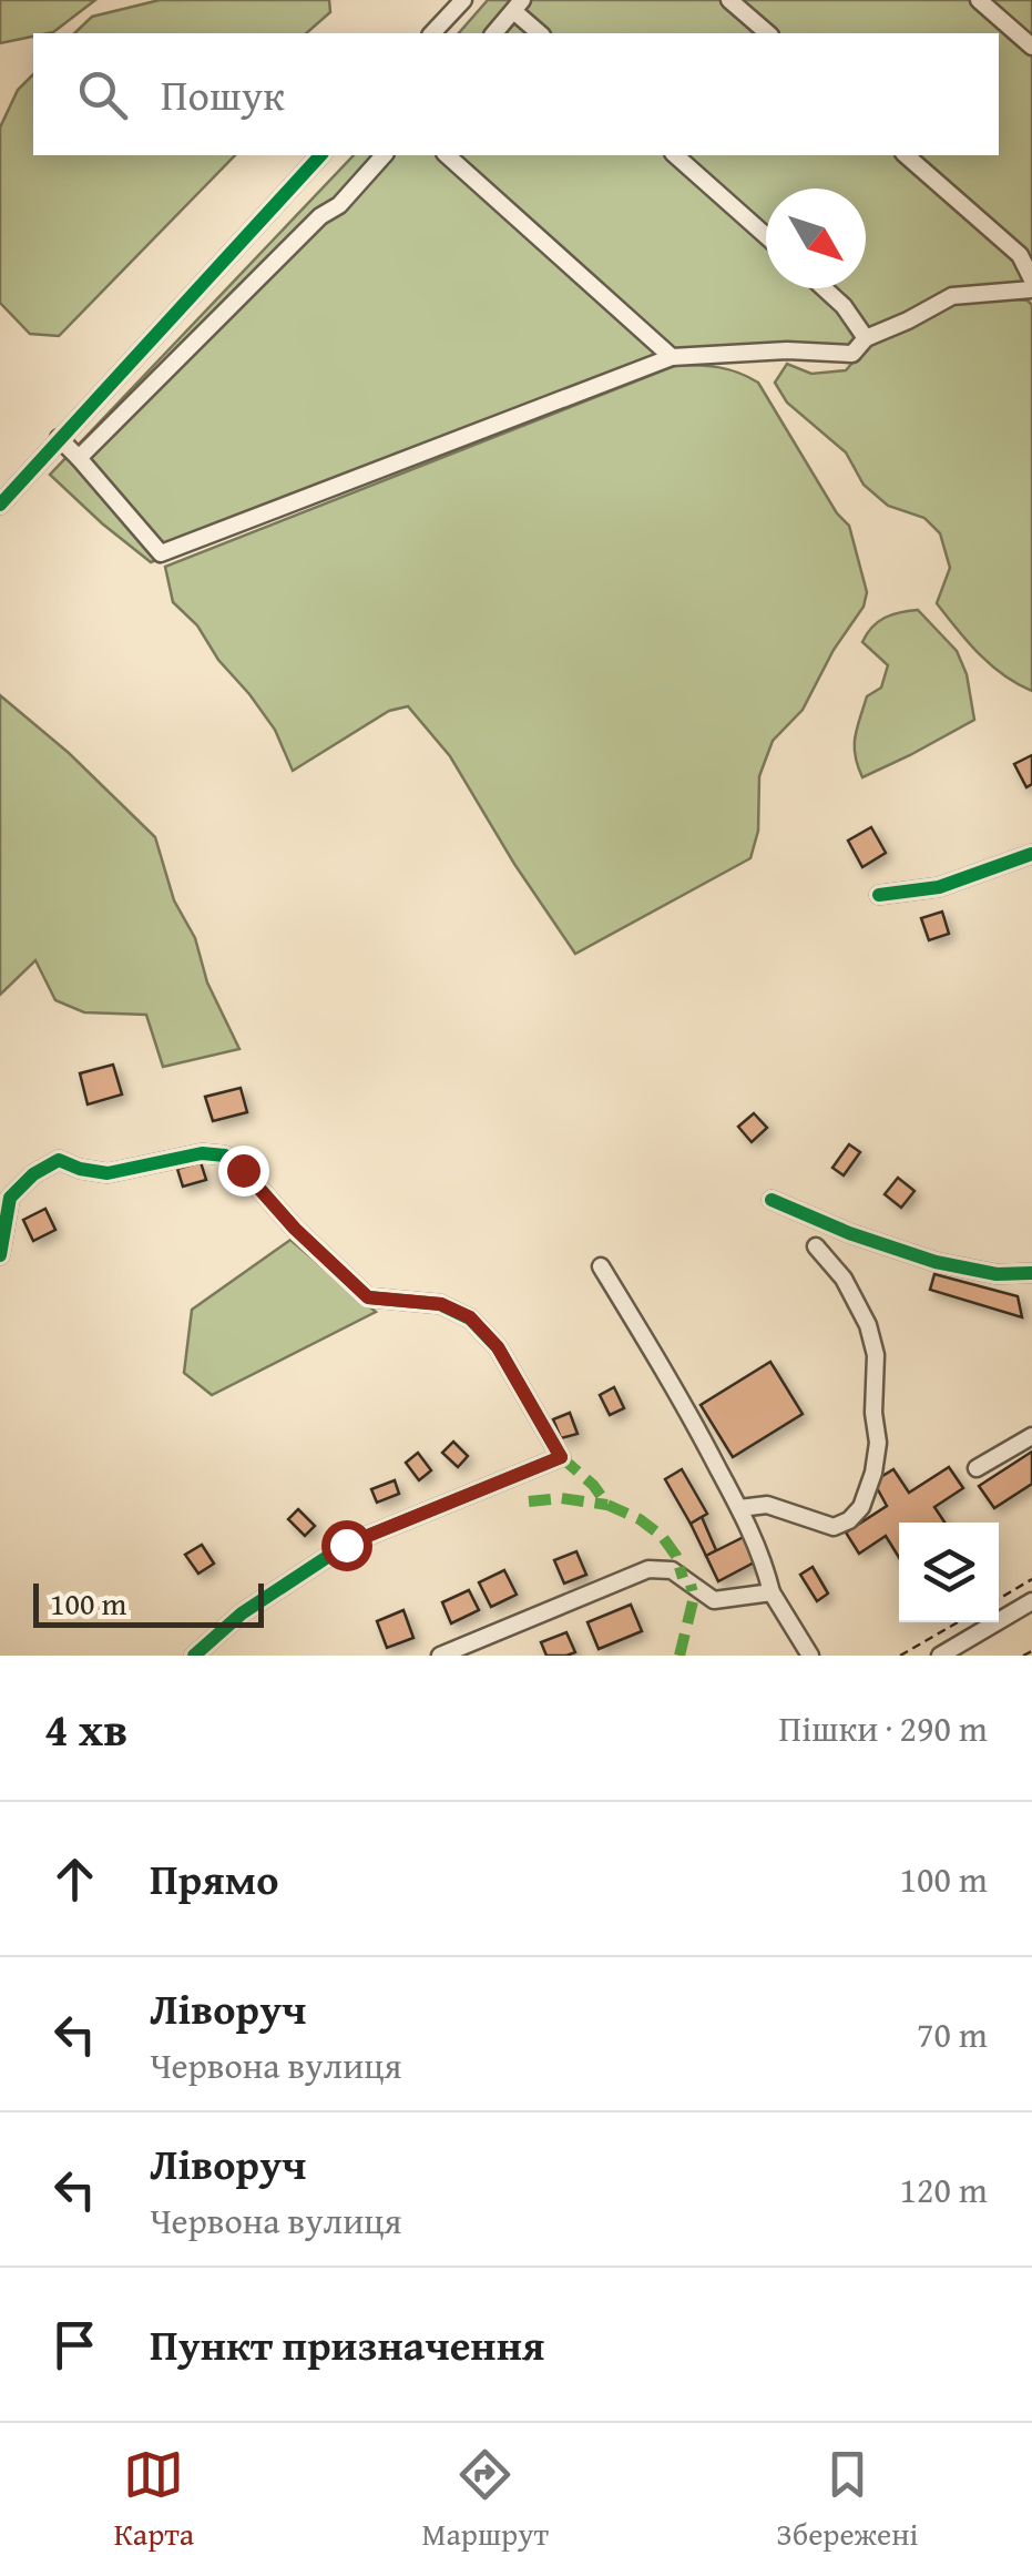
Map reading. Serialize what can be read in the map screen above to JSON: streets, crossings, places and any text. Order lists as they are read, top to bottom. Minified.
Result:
{"scale_bar":"100 m","north":"bottom right","page":{"search":"Пошук","scale":"100 m","heading":["4 хв","Пішки · 290 m"],"list":[["Прямо","100 m"],["Ліворуч","Червона вулиця","70 m"],["Ліворуч","Червона вулиця","120 m"],"Пункт призначення"],"nav":["Карта","Маршрут","Збережені"]}}
